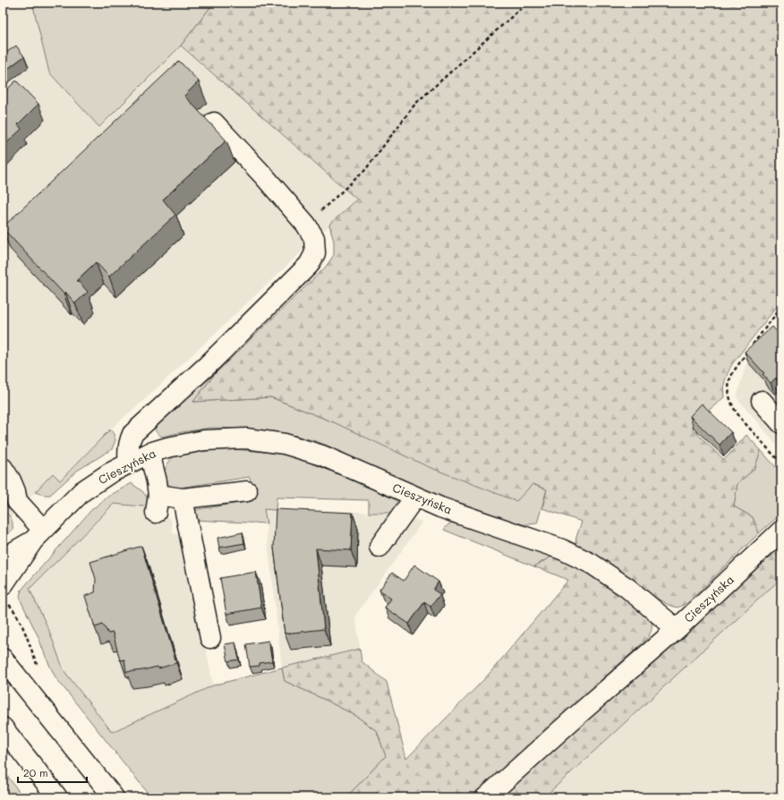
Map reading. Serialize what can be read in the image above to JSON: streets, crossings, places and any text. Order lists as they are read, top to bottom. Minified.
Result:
{"streets":{"street":["Cieszyńska"]},"scale_bar":"20 m"}
